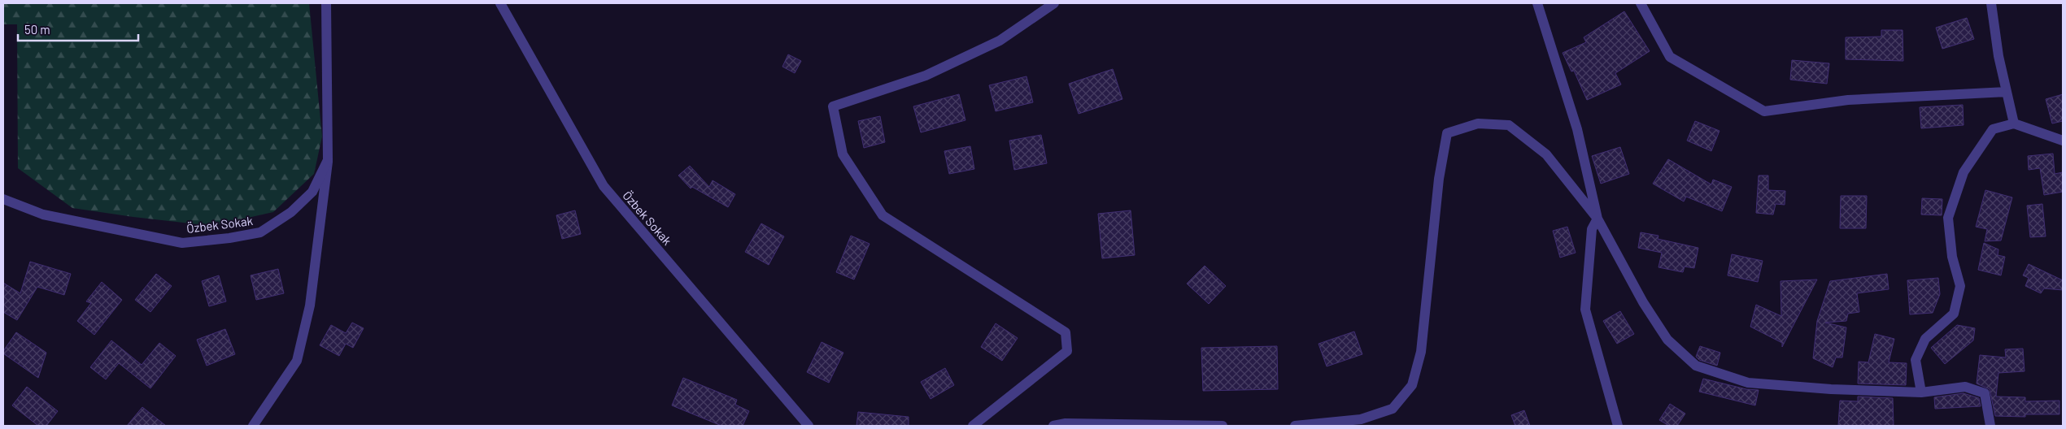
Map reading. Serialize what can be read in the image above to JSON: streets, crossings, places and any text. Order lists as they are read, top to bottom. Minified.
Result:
{"streets":{"street":["Özbek Sokak"]},"scale_bar":"50 m"}
